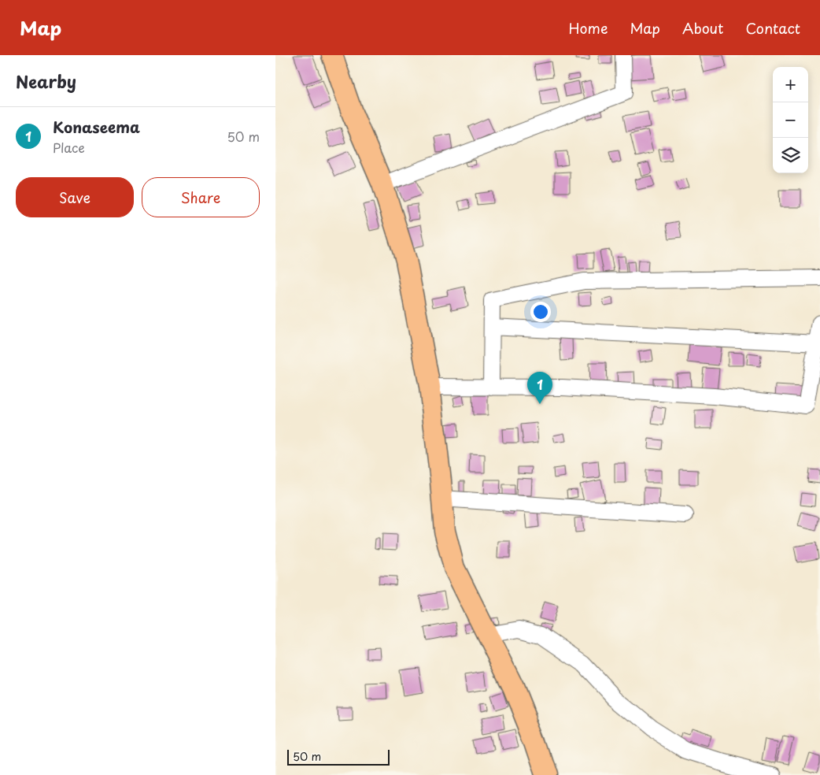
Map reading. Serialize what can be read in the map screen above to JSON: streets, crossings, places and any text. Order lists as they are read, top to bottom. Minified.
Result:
{"scale_bar":"50 m","page":{"header":"Map","nav":["Home","Map","About","Contact"],"heading":"Nearby","map_buttons":["+","−"],"list":[{"mark":"1","name":"Konaseema","note":"Place","value":"50 m"}],"buttons":["Save","Share"],"pins":"1","scale":"50 m"}}
